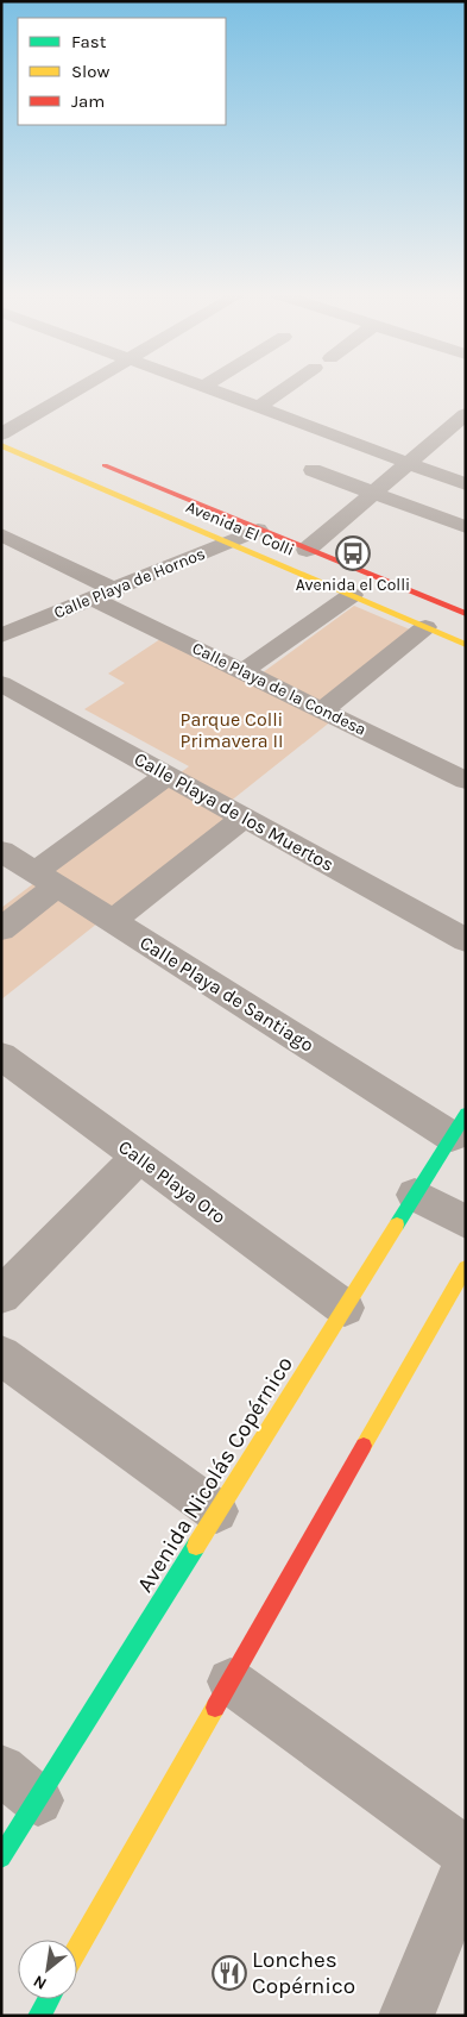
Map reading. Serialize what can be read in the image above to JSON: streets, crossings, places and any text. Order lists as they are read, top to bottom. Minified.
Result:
{"streets":{"street":["Avenida El Colli","Calle Playa de Hornos","Calle Playa de la Condesa","Calle Playa de los Muertos","Calle Playa de Santiago","Calle Playa Oro","Avenida Nicolás Copérnico"]},"crossings":[["Avenida El Colli","Calle Playa de Hornos"],["Calle Playa de Hornos","Calle Playa de la Condesa"],["Calle Playa de Santiago","Avenida Nicolás Copérnico"],["Calle Playa Oro","Avenida Nicolás Copérnico"]],"parks":["Parque Colli Primavera II"],"places":{"bus stop":["Avenida el Colli"],"restaurant":["Lonches Copérnico"]},"legend":["Fast","Slow","Jam"],"north":"bottom left"}
